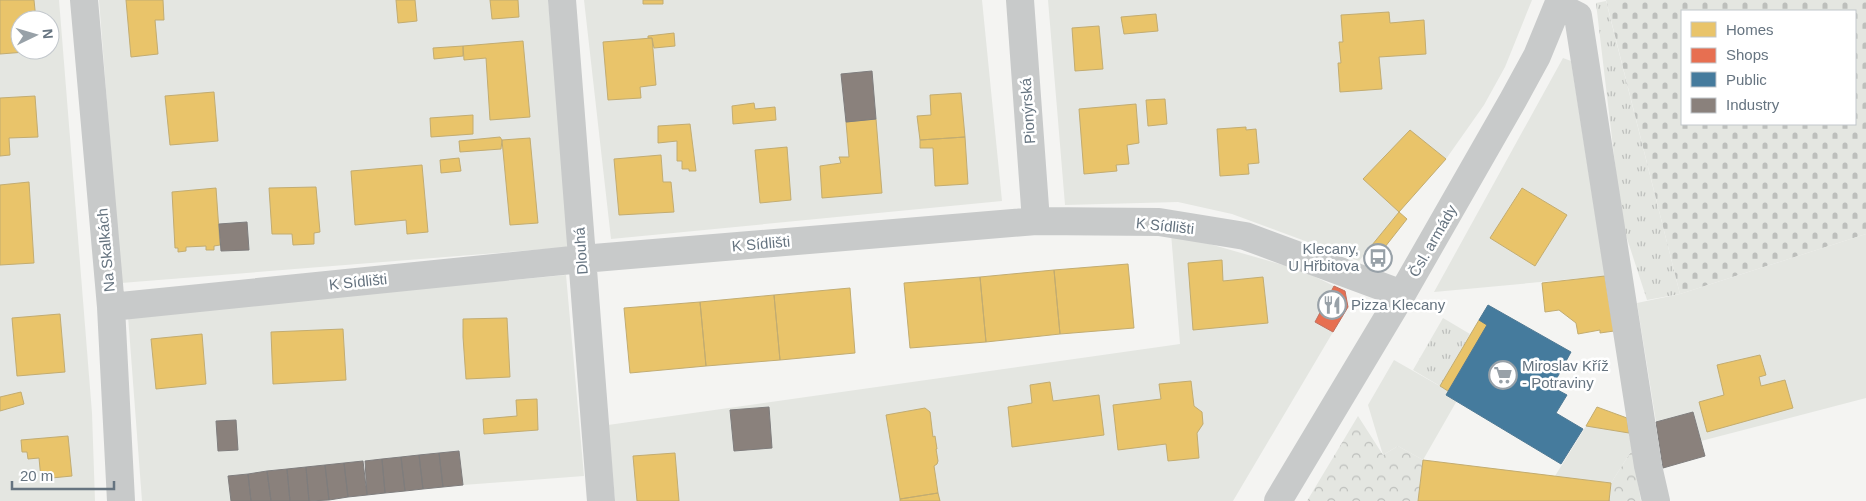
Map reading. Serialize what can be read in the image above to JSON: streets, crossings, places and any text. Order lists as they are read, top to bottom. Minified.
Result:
{"streets":{"street":["Pionýrská","K Sídlišti","Čsl. armády","Na Skalkách","Dlouhá"]},"crossings":[["Pionýrská","K Sídlišti"],["K Sídlišti","Čsl. armády"],["K Sídlišti","Na Skalkách"],["K Sídlišti","Dlouhá"]],"places":{"bus stop":["Klecany, U Hřbitova"],"restaurant":["Pizza Klecany"],"supermarket":["Miroslav Kříž - Potraviny"]},"legend":["Homes","Shops","Public","Industry"],"scale_bar":"20 m","north":"right"}
